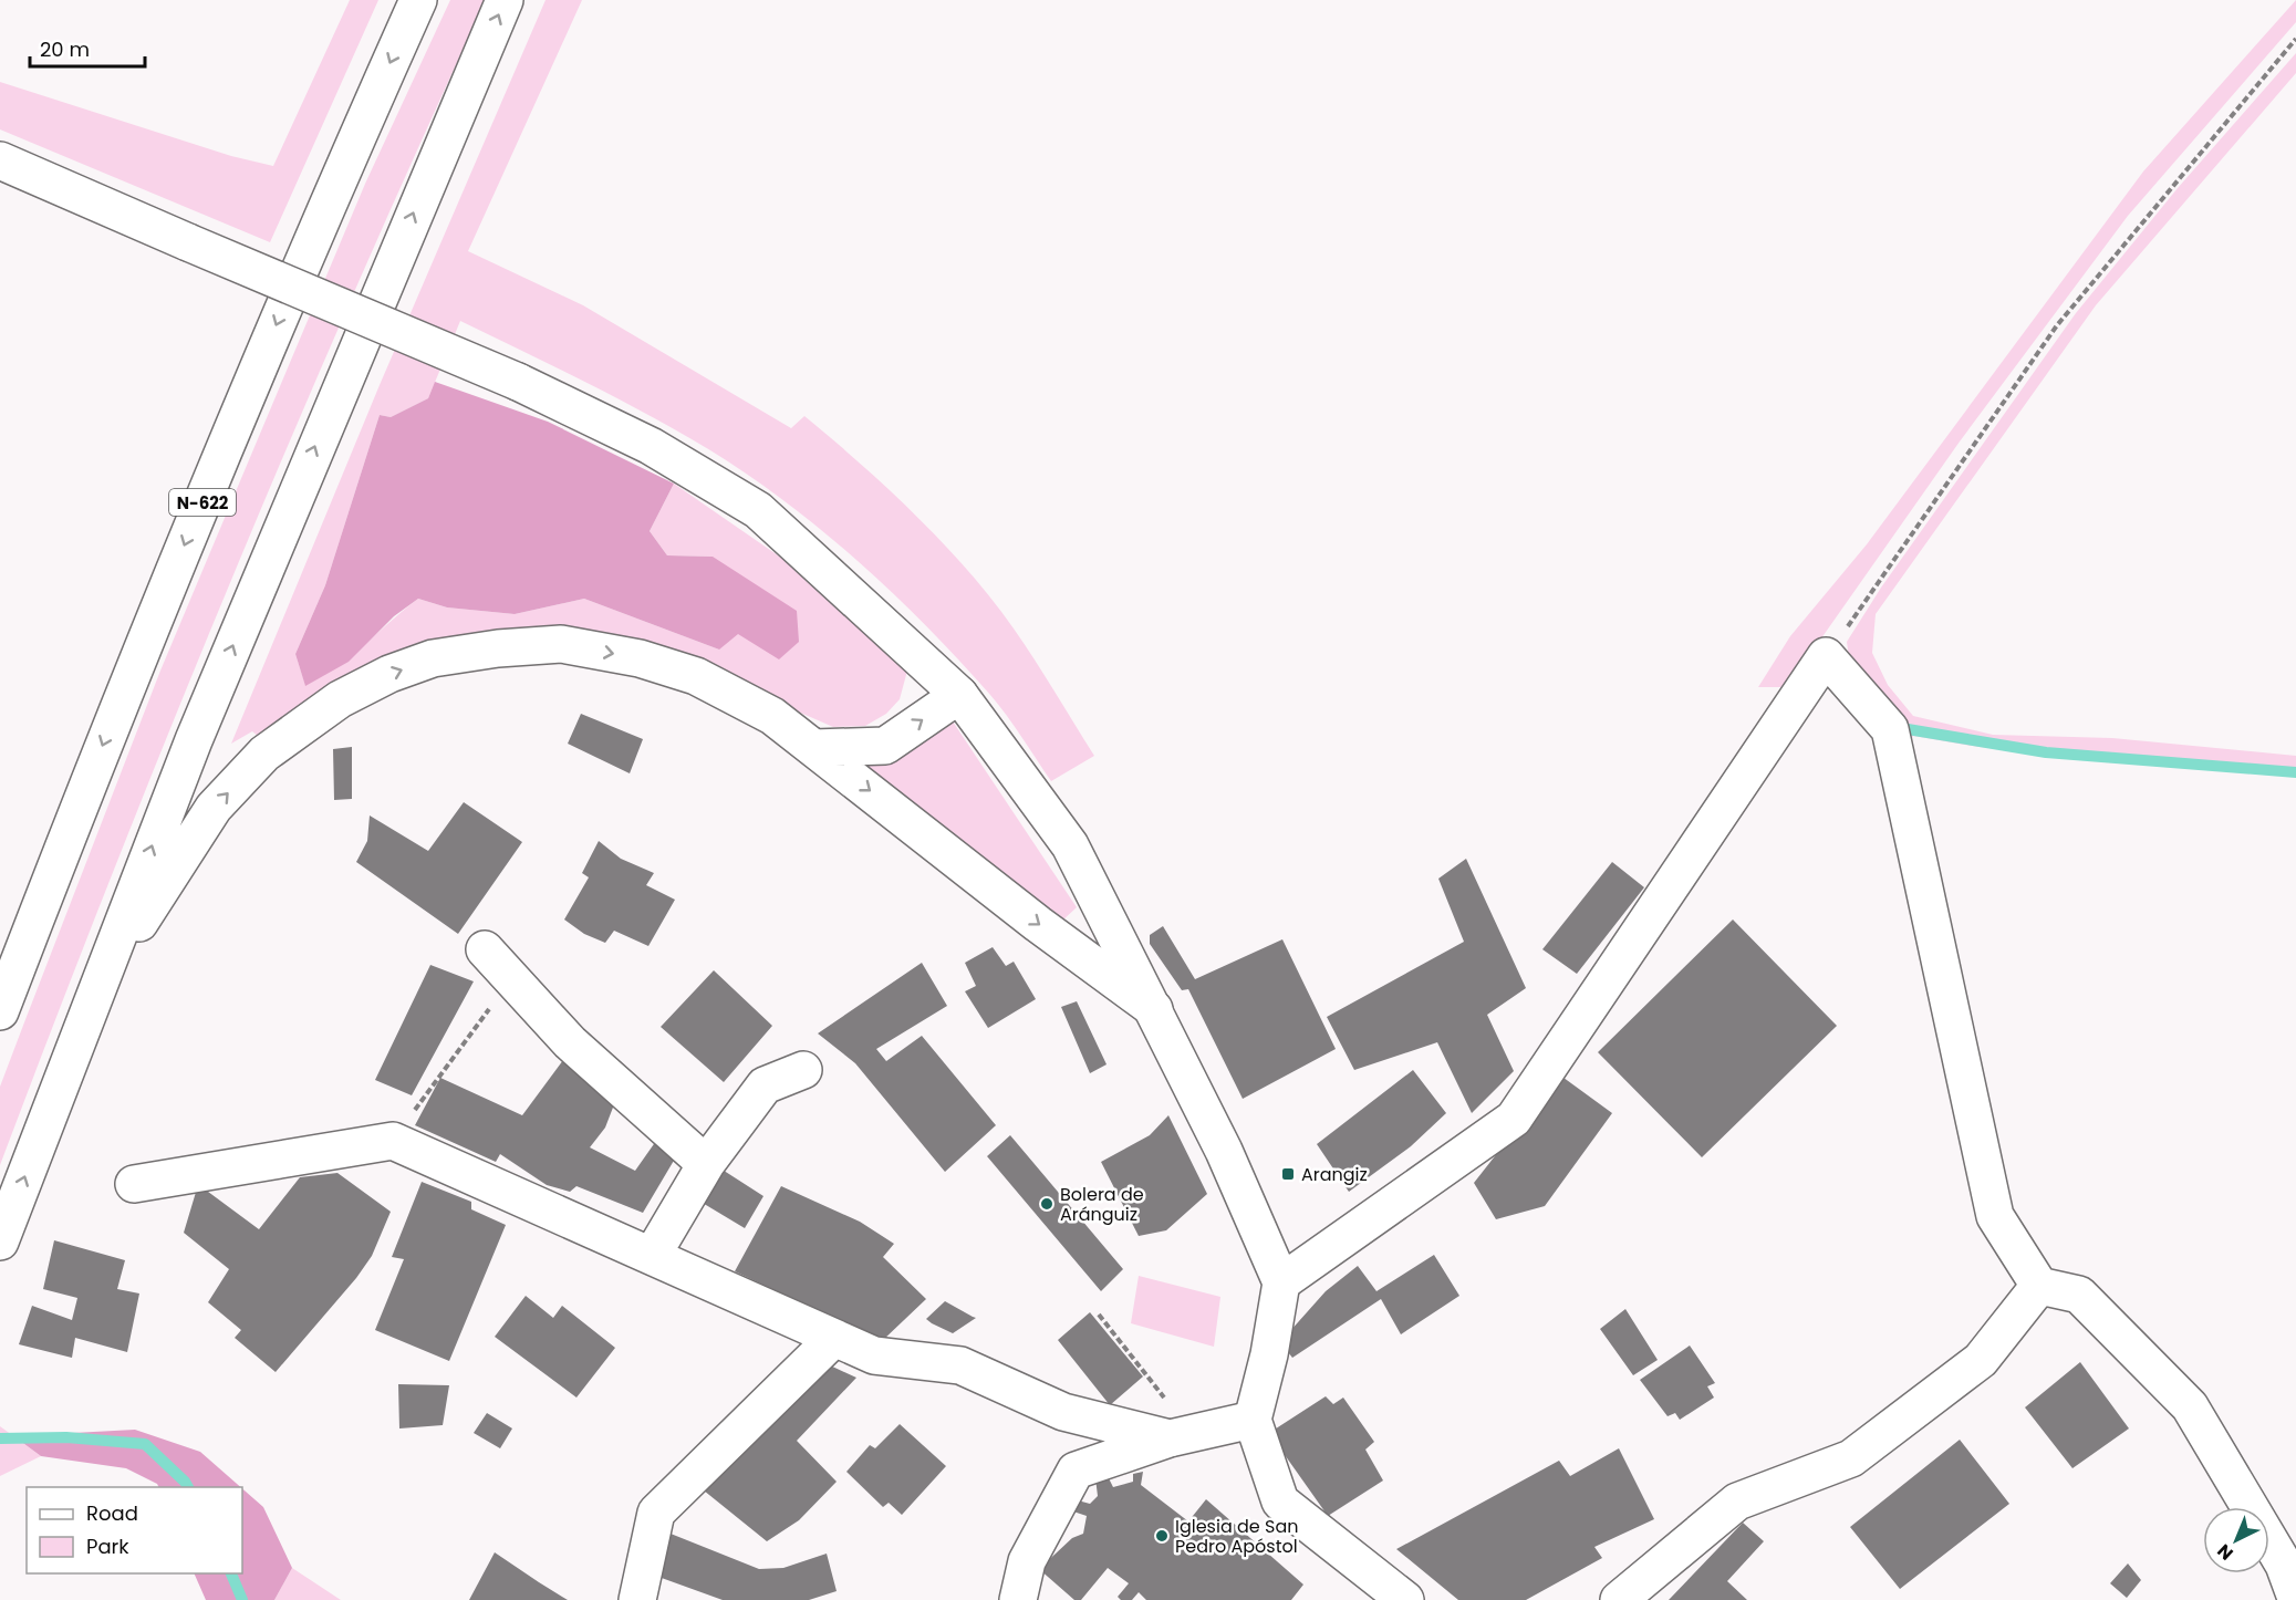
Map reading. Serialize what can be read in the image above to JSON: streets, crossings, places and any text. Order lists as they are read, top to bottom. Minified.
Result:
{"streets":{"main road":["N-622"]},"places":{"transit":["Arangiz"],"other":["Bolera de Aránguiz","Iglesia de San Pedro Apóstol"]},"legend":["Road","Park"],"scale_bar":"20 m","north":"bottom left"}
